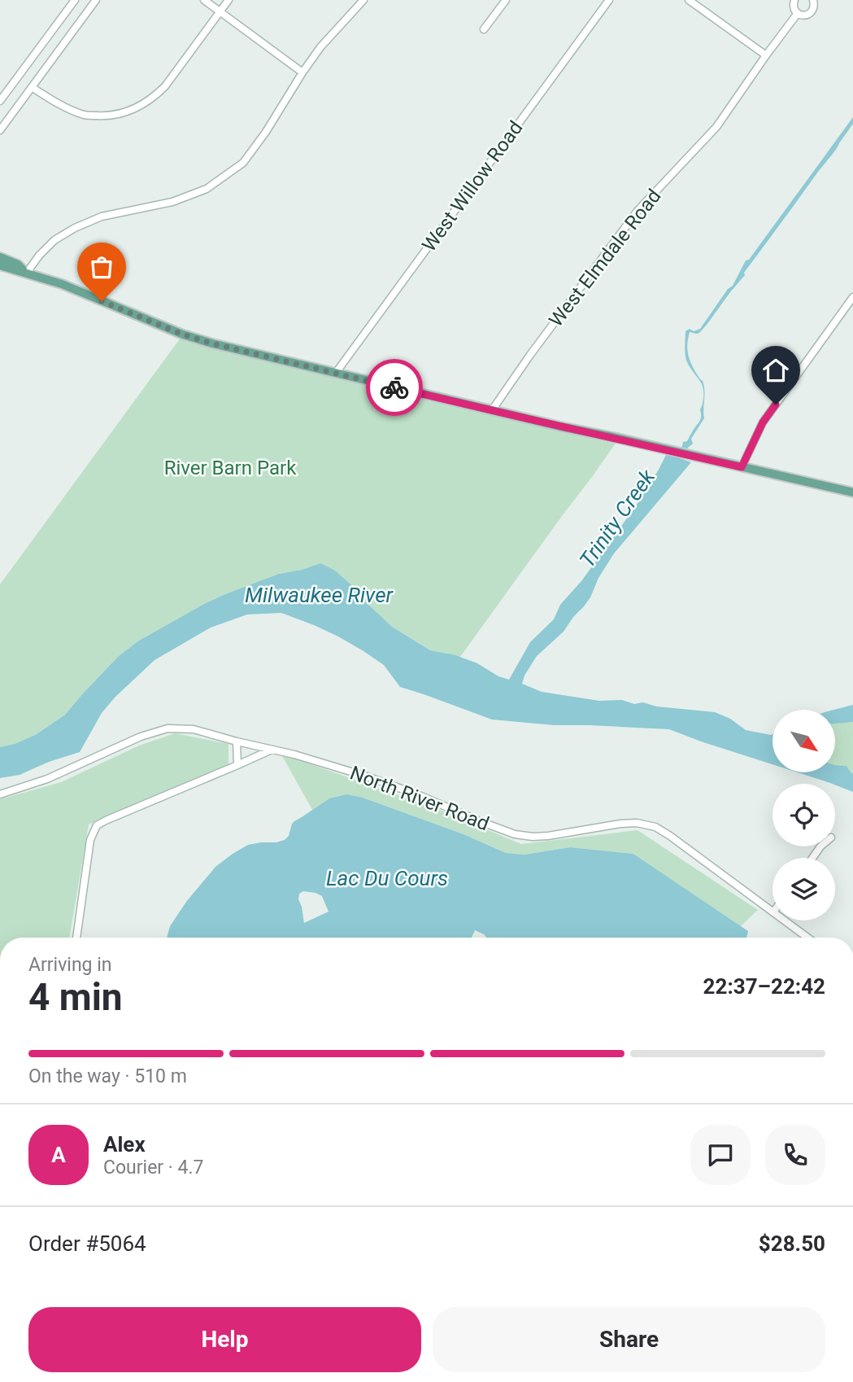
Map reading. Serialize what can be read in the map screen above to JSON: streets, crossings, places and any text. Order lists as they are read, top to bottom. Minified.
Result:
{"streets":{"street":["West Willow Road","West Elmdale Road","North River Road"]},"water":["Trinity Creek","Milwaukee River","Lac Du Cours"],"parks":["River Barn Park"],"north":"bottom right","page":{"heading":["4 min","Arriving in","22:37–22:42"],"panel":["Alex","Courier · 4.7","Order #5064","$28.50"],"bar":"On the way · 510 m","round":"A","buttons":["Help","Share"]}}
